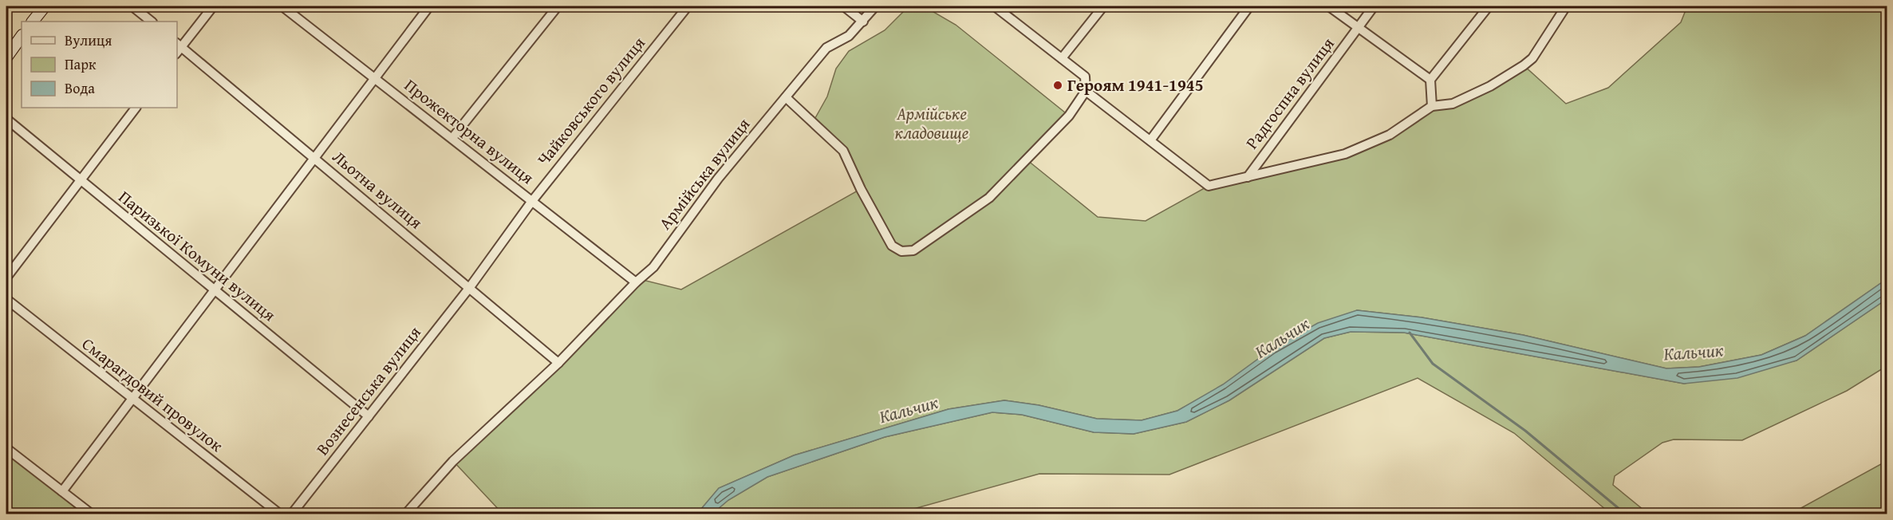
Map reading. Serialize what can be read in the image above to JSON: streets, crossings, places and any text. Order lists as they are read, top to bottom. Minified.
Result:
{"streets":{"street":["Радгоспна вулиця","Чайковського вулиця","Прожекторна вулиця","Армійська вулиця","Льотна вулиця","Паризької Комуни вулиця","Вознесенська вулиця","Смарагдовий провулок"]},"crossings":[["Чайковського вулиця","Прожекторна вулиця"],["Чайковського вулиця","Льотна вулиця"],["Чайковського вулиця","Вознесенська вулиця"],["Прожекторна вулиця","Армійська вулиця"],["Армійська вулиця","Льотна вулиця"],["Льотна вулиця","Вознесенська вулиця"],["Паризької Комуни вулиця","Вознесенська вулиця"]],"water":["Кальчик"],"parks":["Армійське кладовище"],"places":["Героям 1941-1945"],"legend":["Вулиця","Парк","Вода"]}
